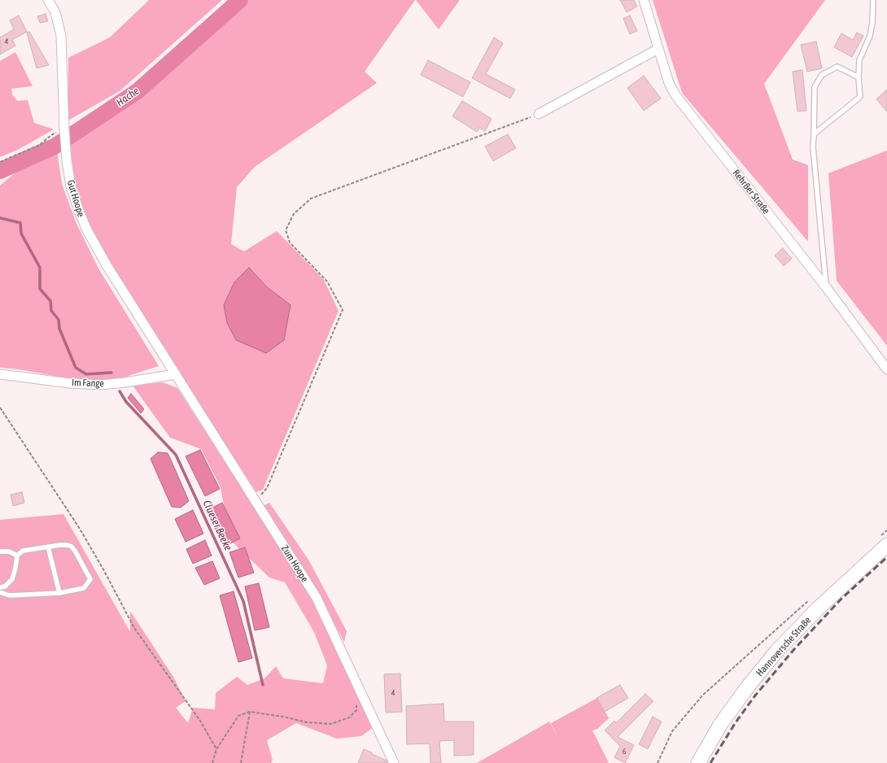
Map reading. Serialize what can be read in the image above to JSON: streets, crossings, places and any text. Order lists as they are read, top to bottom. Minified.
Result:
{"streets":{"main road":["Hannoversche Straße"],"street":["Rehrßer Straße","Gut Hoope","Im Fange","Zum Hoope"]},"crossings":[["Gut Hoope","Im Fange"],["Gut Hoope","Zum Hoope"],["Im Fange","Zum Hoope"]],"water":["Hache","Clueser Beeke"],"house_numbers":["4","4","6"]}
